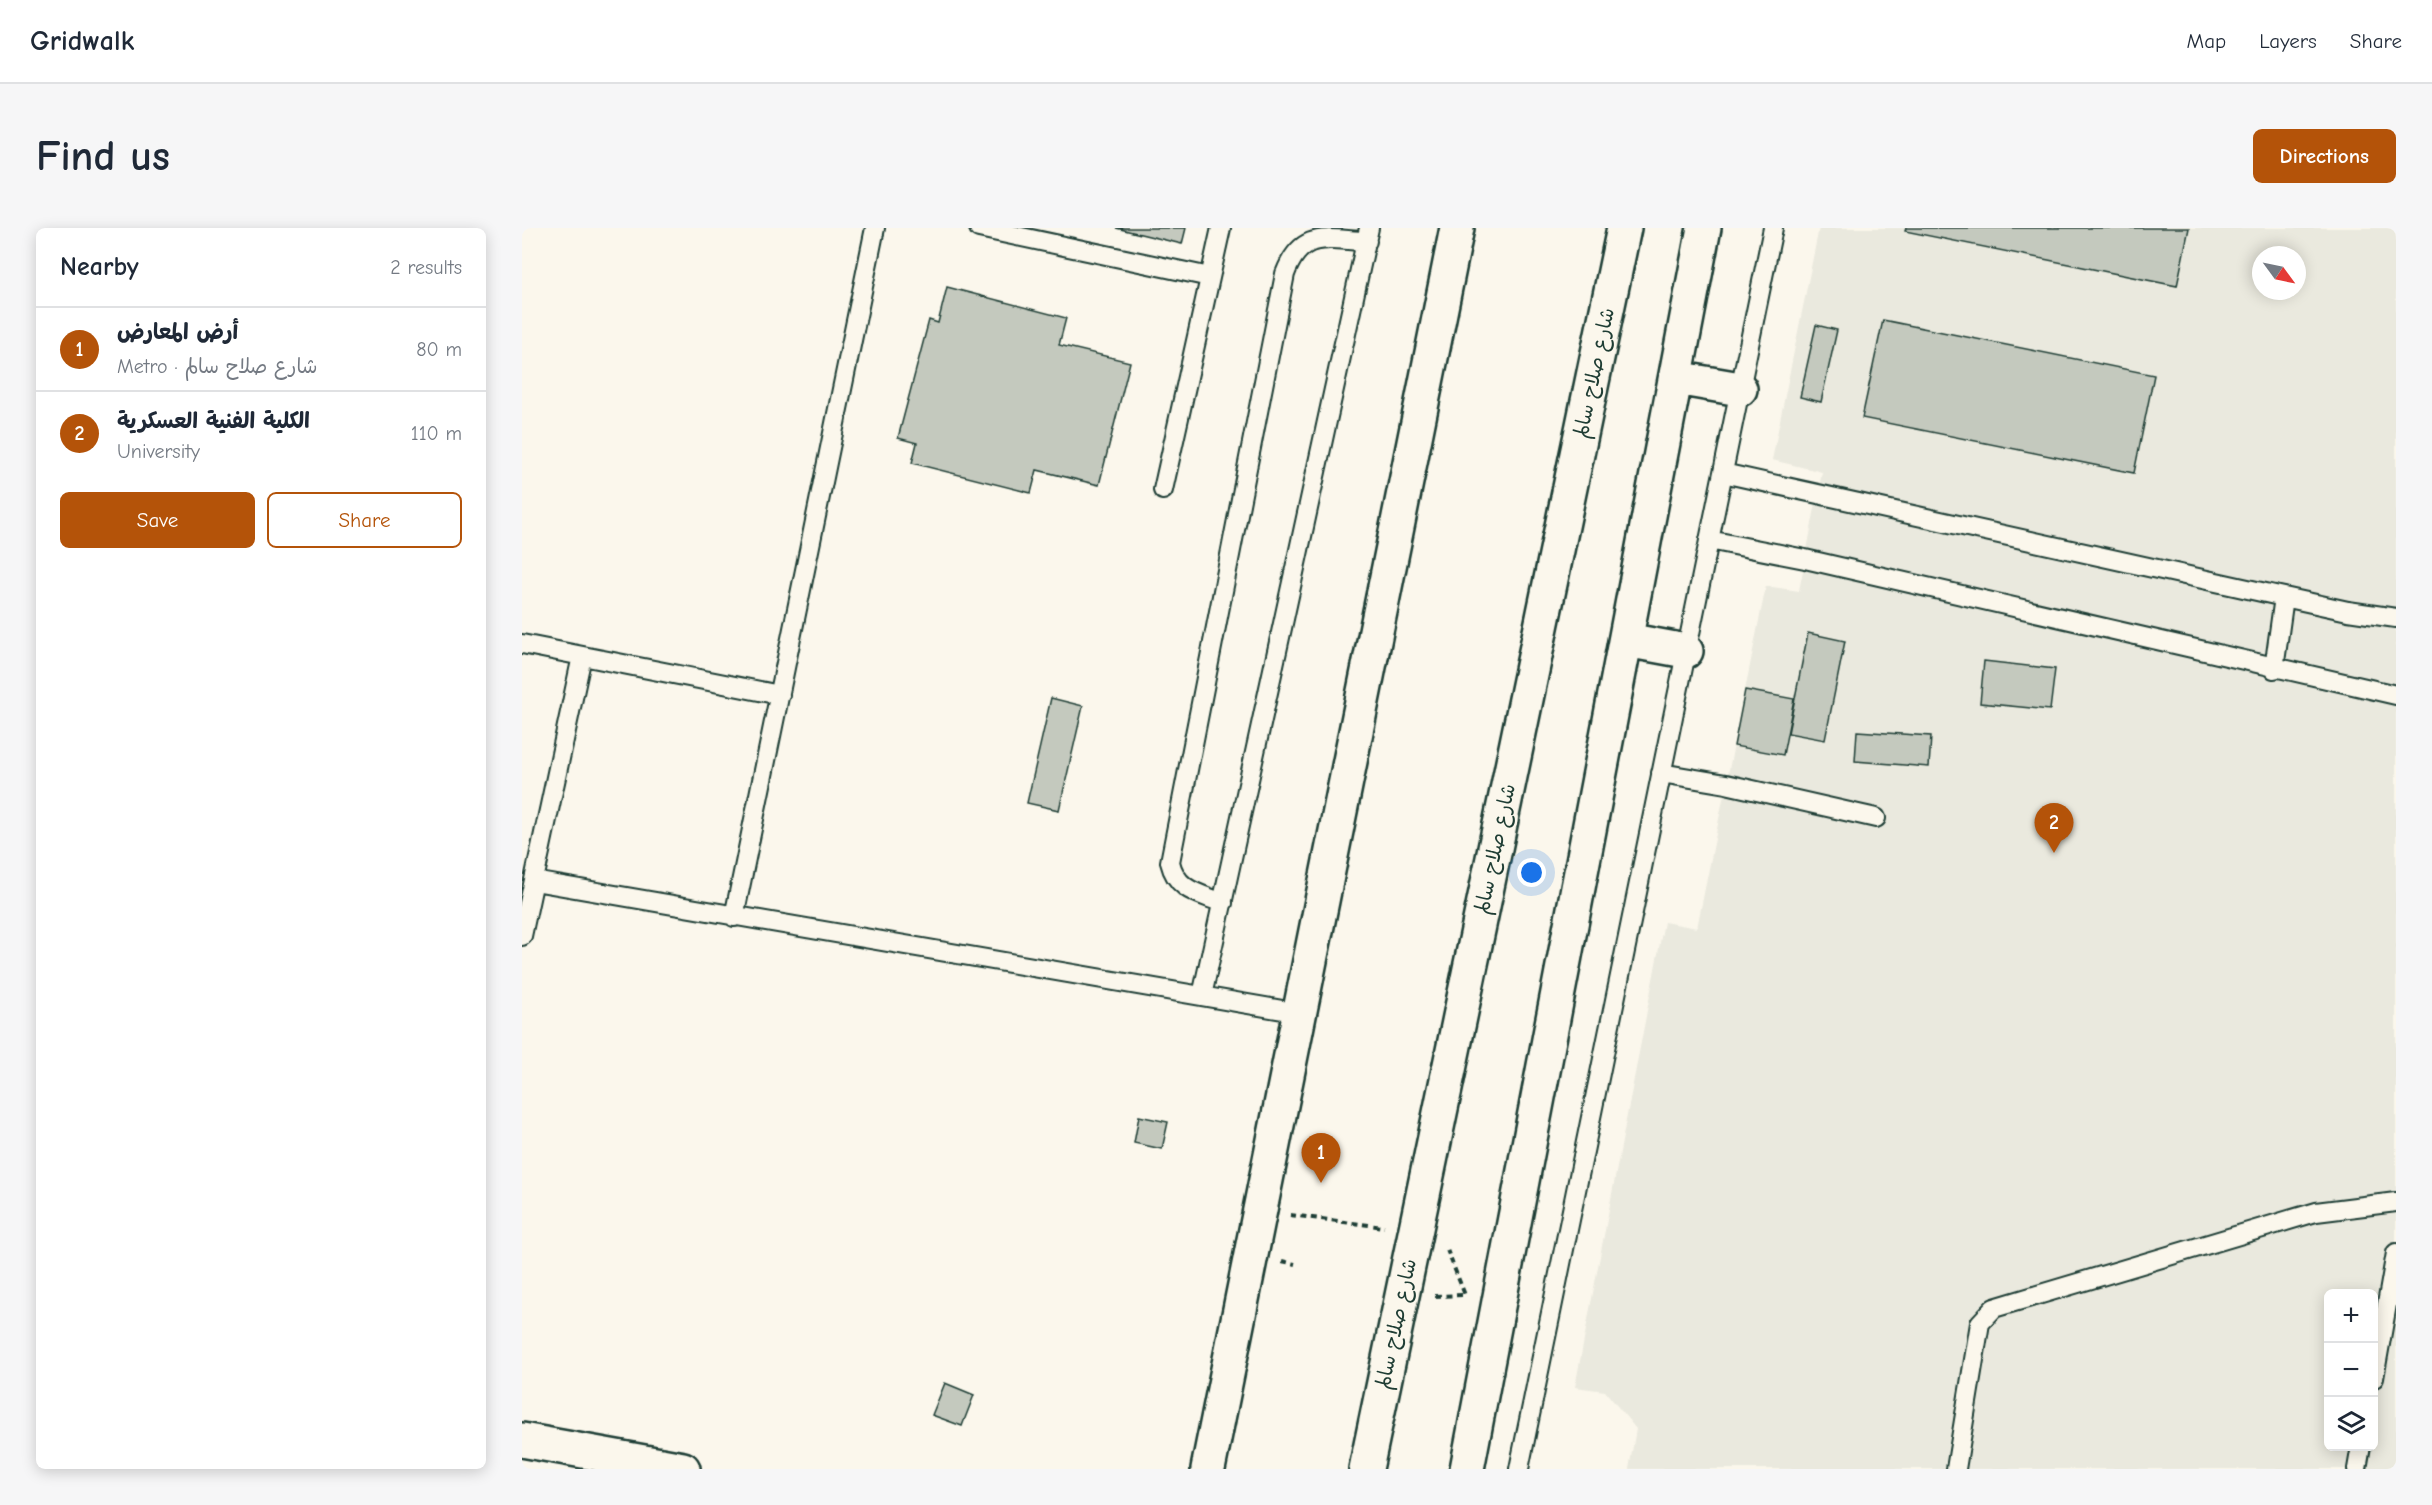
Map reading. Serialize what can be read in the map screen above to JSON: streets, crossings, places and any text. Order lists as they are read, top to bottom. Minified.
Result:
{"streets":{"main road":["شارع صلاح سالم"]},"north":"bottom right","page":{"header":"Gridwalk","nav":["Map","Layers","Share"],"buttons":["Directions",["Save","Share"]],"title":"Find us","heading":["Nearby","2 results"],"list":[{"mark":"1","name":"أرض المعارض","note":"Metro · شارع صلاح سالم","value":"80 m"},{"mark":"2","name":"الكلية الفنية العسكرية","note":"University","value":"110 m"}],"pins":["2","1"],"map_buttons":["+","−"]}}
